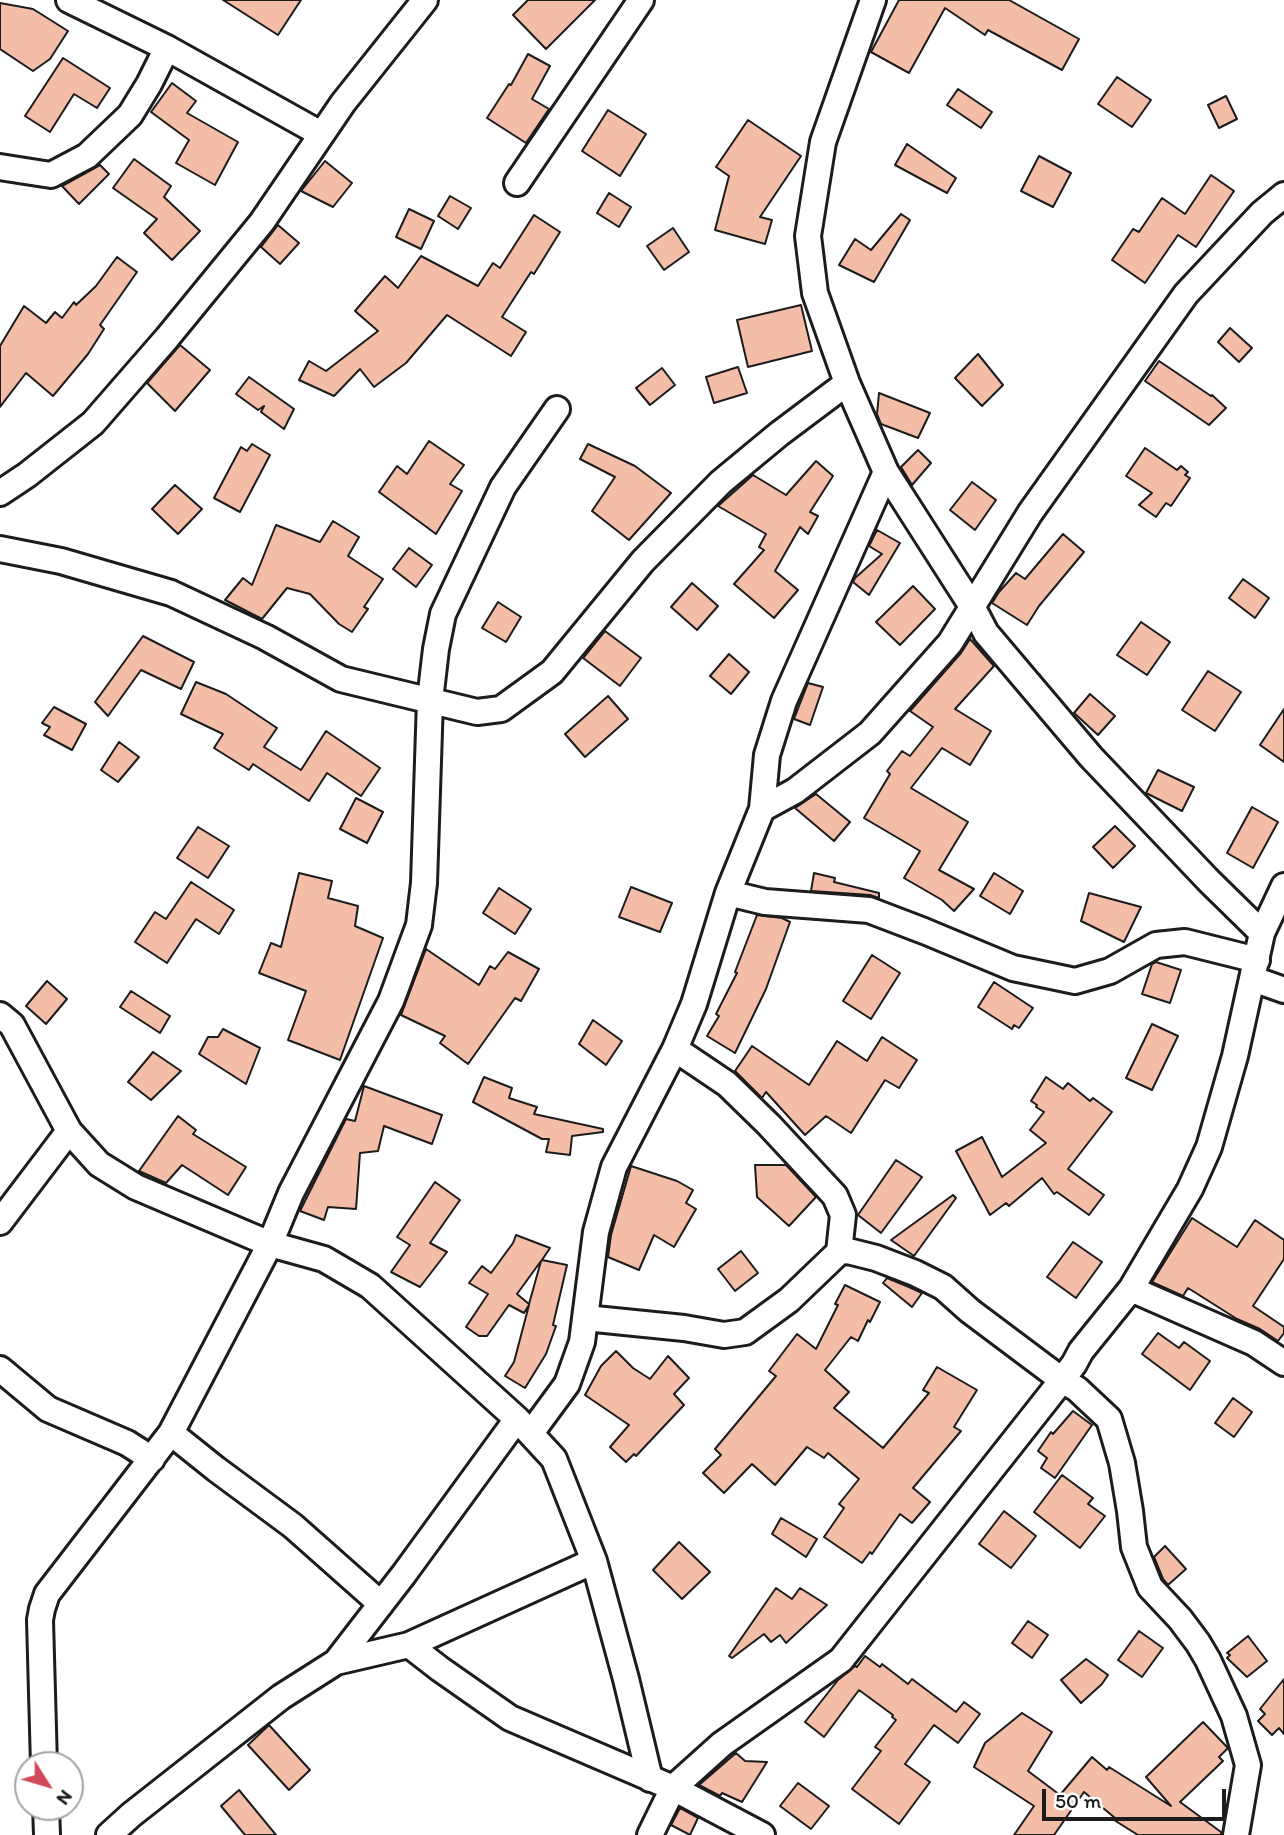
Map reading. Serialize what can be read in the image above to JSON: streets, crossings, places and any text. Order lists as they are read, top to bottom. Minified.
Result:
{"scale_bar":"50 m","north":"bottom right"}
